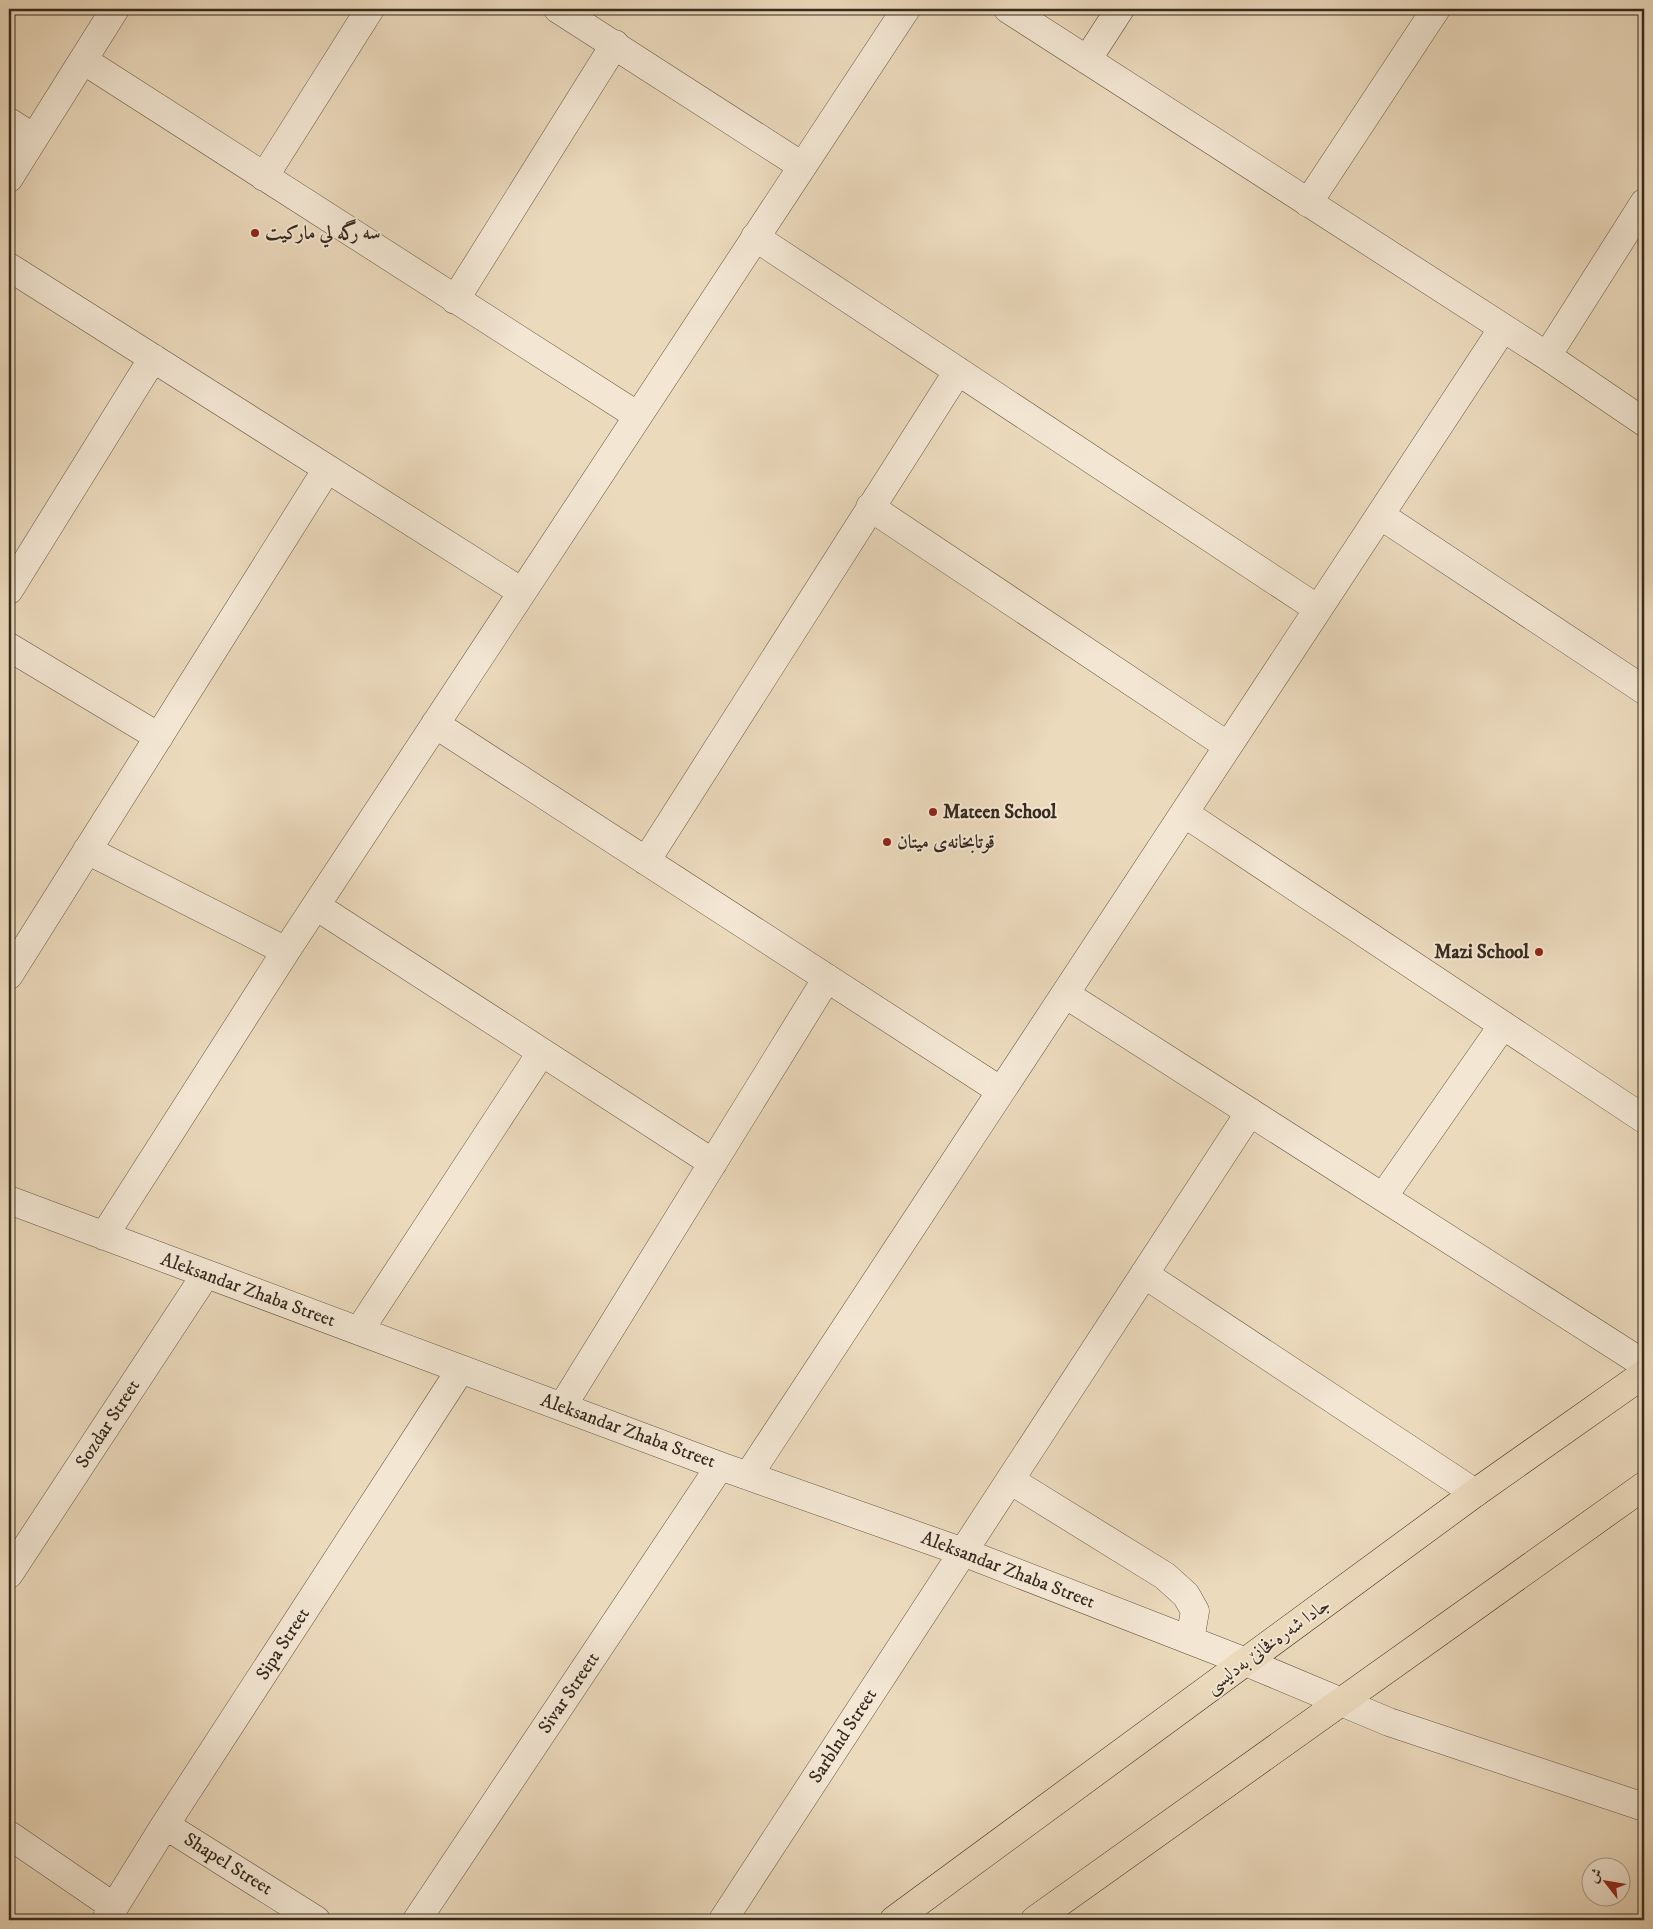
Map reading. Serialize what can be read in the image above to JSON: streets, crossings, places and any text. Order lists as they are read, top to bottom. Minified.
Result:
{"streets":{"main road":["جادا شەرەفخانێ بەدلیسی"],"street":["Aleksandar Zhaba Street","Sozdar Street","Sipa Street","Sivar Streett","Sarblnd Street","Shapel Street"]},"crossings":[["Aleksandar Zhaba Street","Sozdar Street"],["Aleksandar Zhaba Street","Sipa Street"],["Aleksandar Zhaba Street","جادا شەرەفخانێ بەدلیسی"],["Aleksandar Zhaba Street","Sivar Streett"],["Aleksandar Zhaba Street","Sarblnd Street"],["Sipa Street","Shapel Street"]],"places":["سه رگه لي ماركيت","Mateen School","قوتابخانەی میتان","Mazi School"],"north":"top left"}
